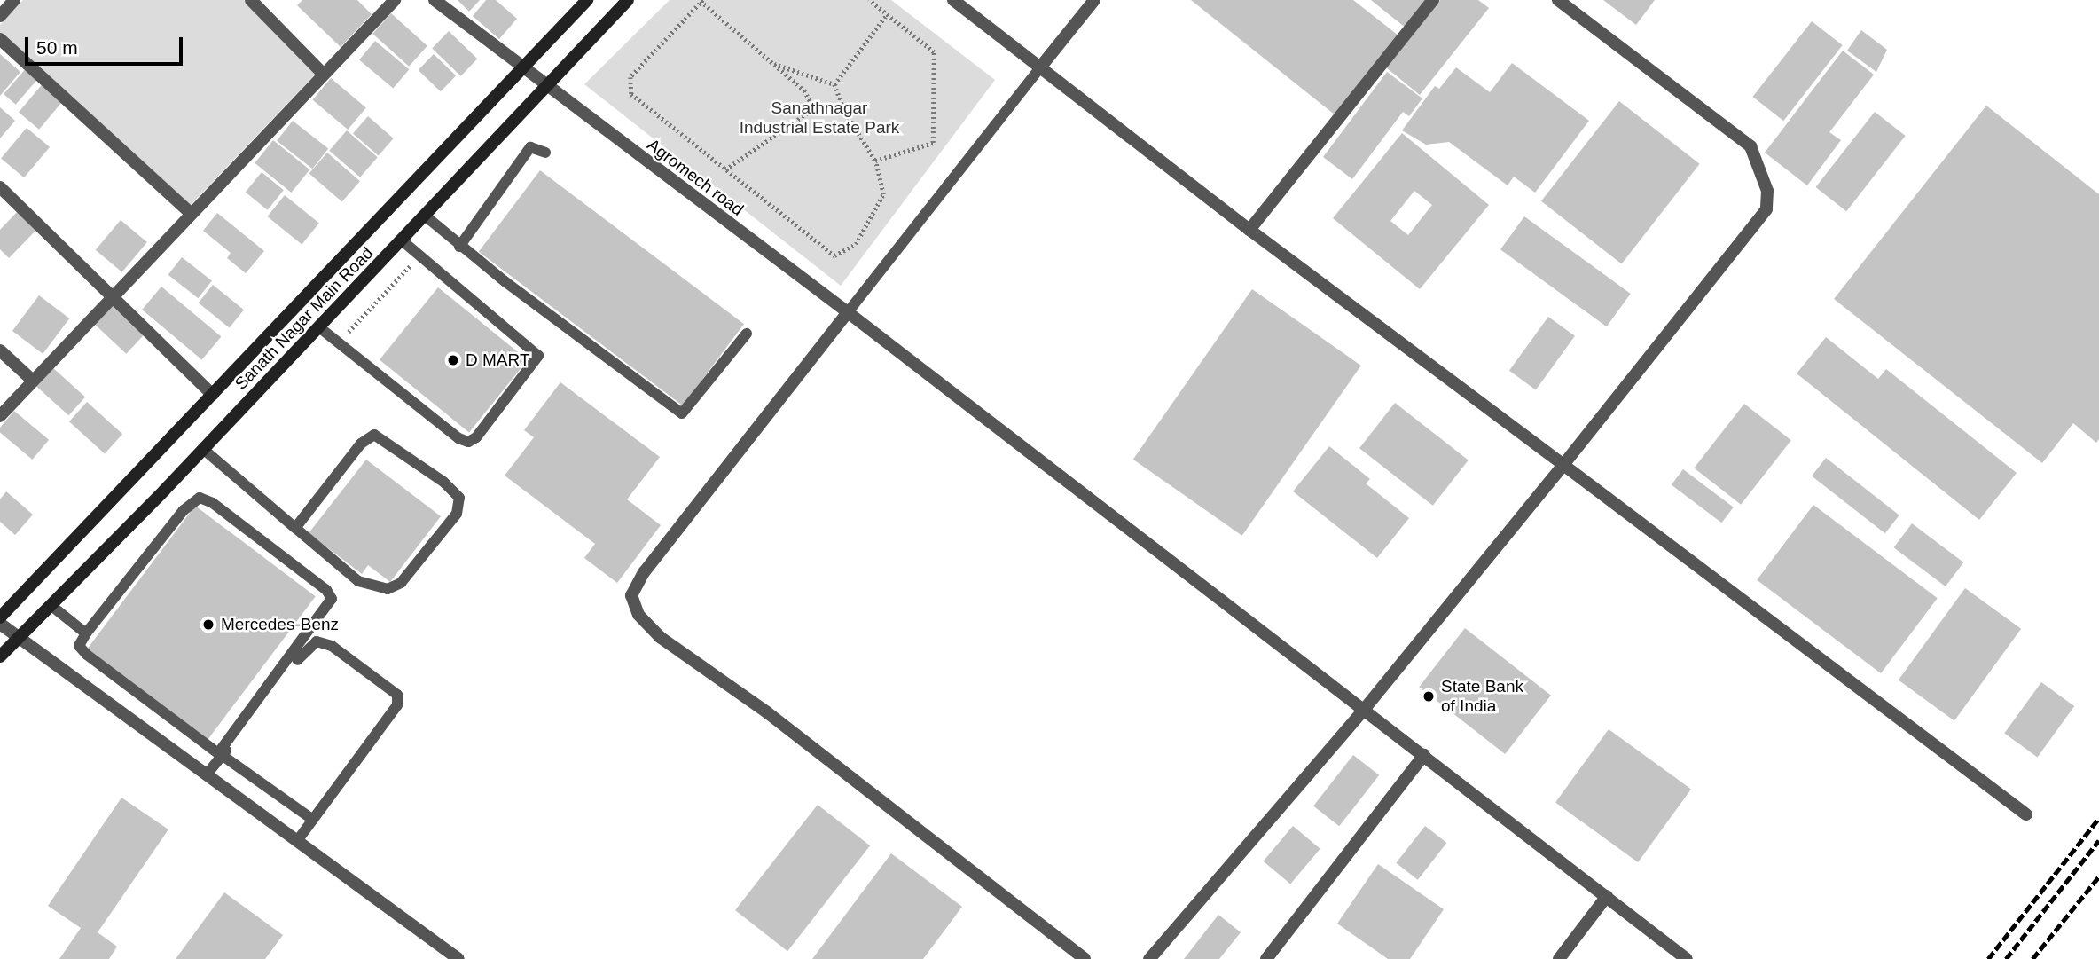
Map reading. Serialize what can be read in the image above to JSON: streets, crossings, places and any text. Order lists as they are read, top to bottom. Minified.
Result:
{"streets":{"street":["Agromech road","Sanath Nagar Main Road"]},"crossings":[["Agromech road","Sanath Nagar Main Road"]],"parks":["Sanathnagar Industrial Estate Park"],"places":["D MART","Mercedes-Benz","State Bank of India"],"scale_bar":"50 m"}
